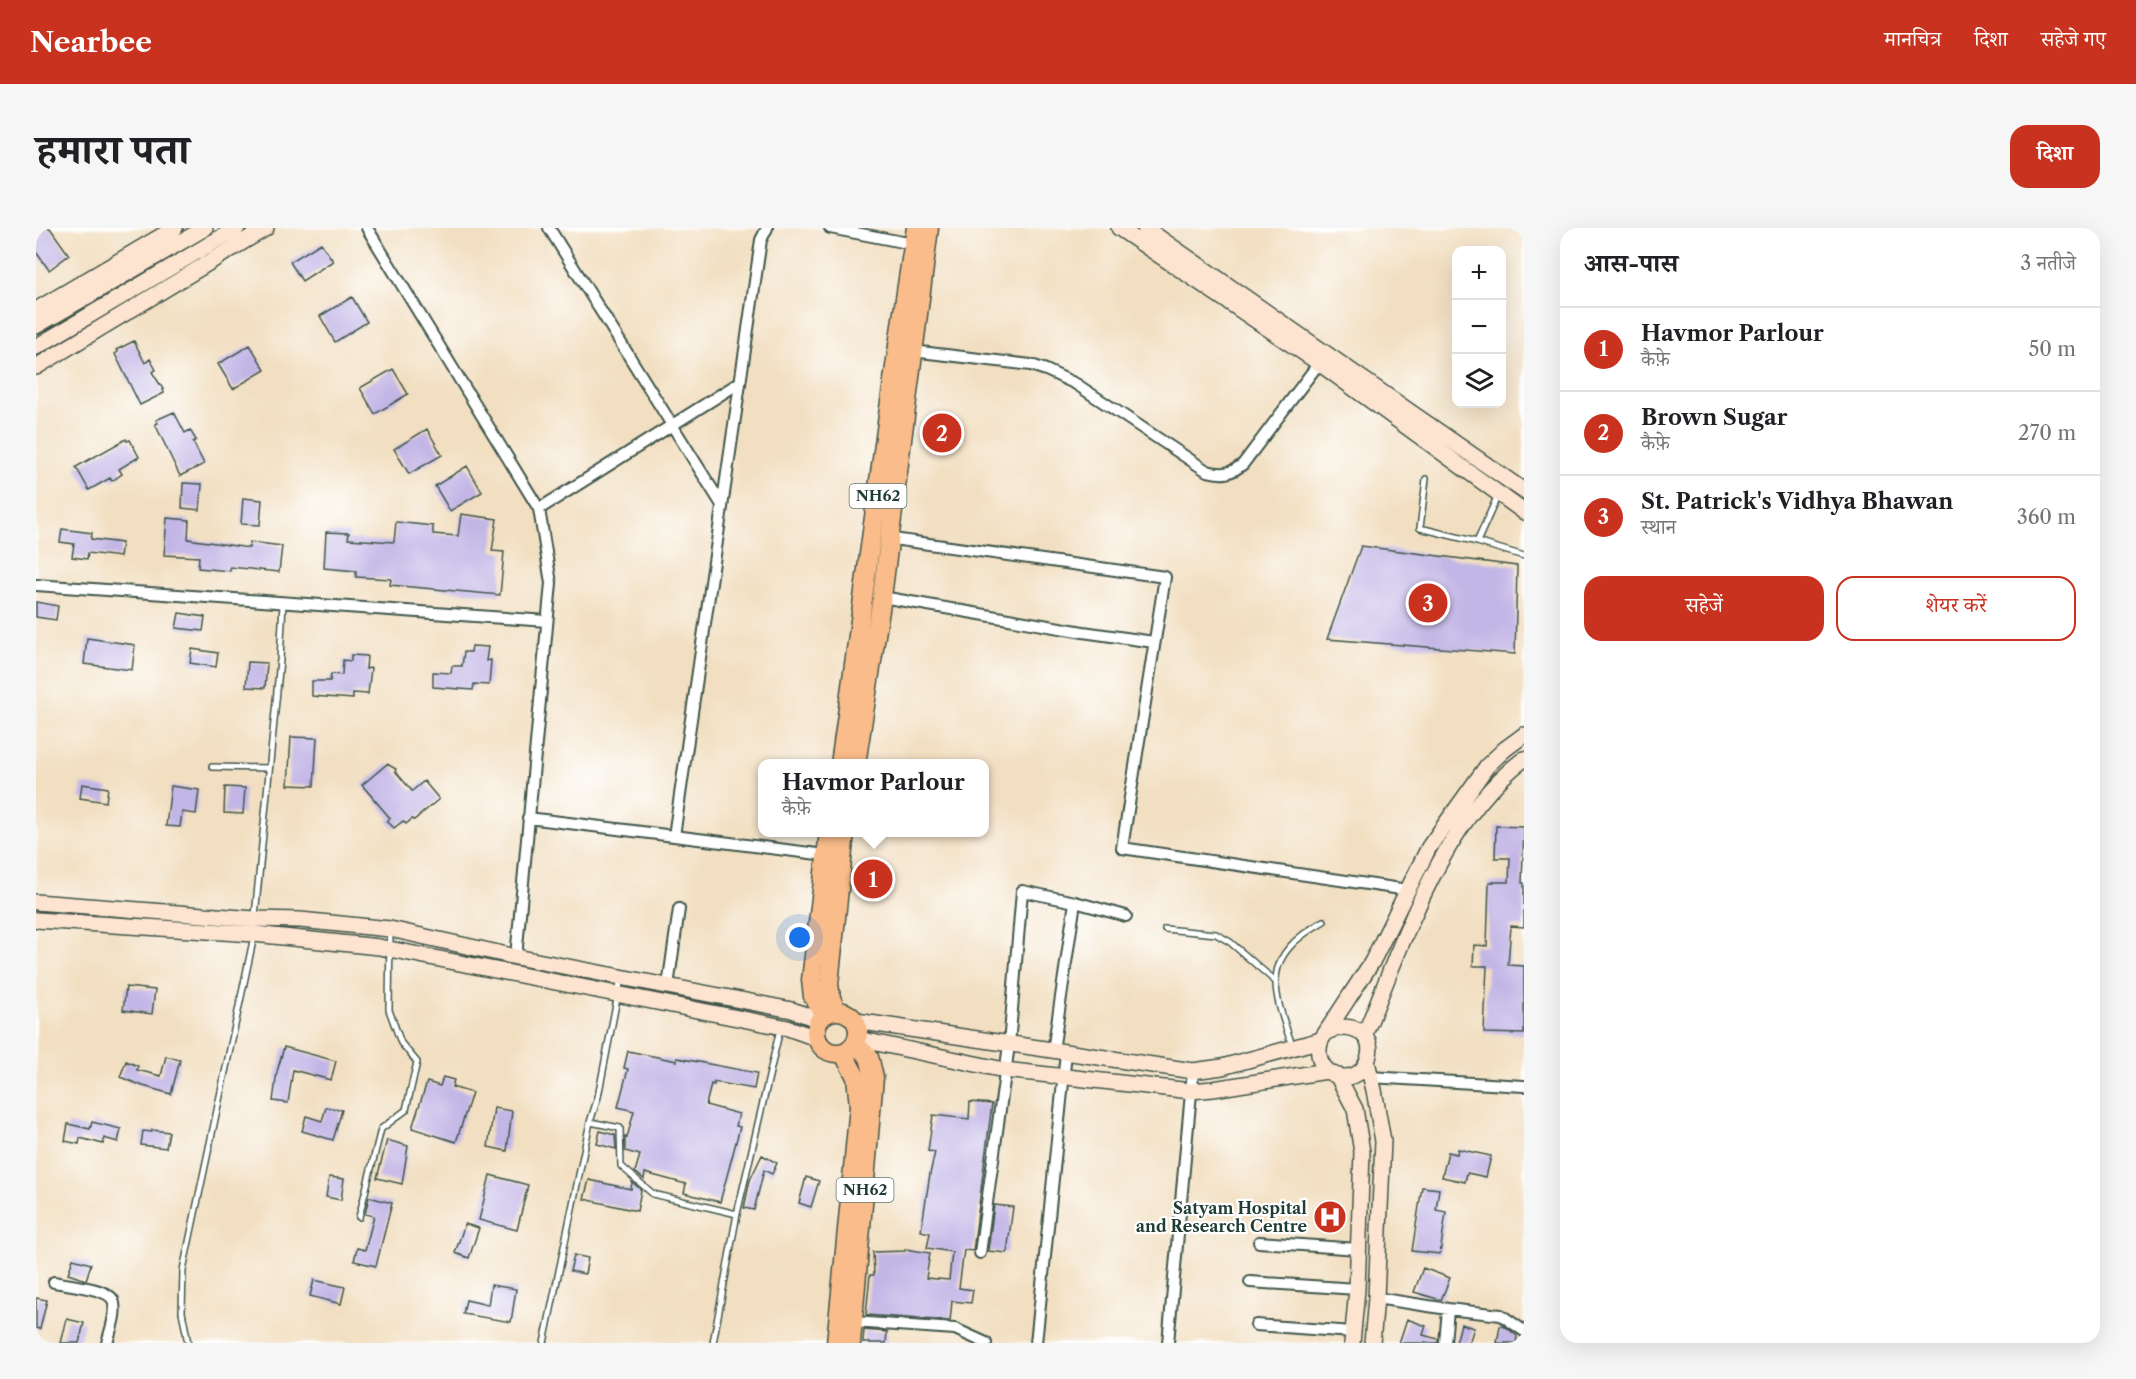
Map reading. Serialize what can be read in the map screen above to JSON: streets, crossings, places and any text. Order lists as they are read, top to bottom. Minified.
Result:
{"streets":{"highway":["NH62"]},"places":{"hospital":["Satyam Hospital and Research Centre"]},"page":{"header":"Nearbee","nav":["मानचित्र","दिशा","सहेजे गए"],"title":"हमारा पता","buttons":["दिशा",["सहेजें","शेयर करें"]],"heading":["आस-पास","3 नतीजे"],"map_buttons":["+","−"],"list":[{"mark":"1","name":"Havmor Parlour","note":"कैफ़े","value":"50 m"},{"mark":"2","name":"Brown Sugar","note":"कैफ़े","value":"270 m"},{"mark":"3","name":"St. Patrick's Vidhya Bhawan","note":"स्थान","value":"360 m"}],"pins":["2","3","1"],"popup":["Havmor Parlour","कैफ़े"]}}
